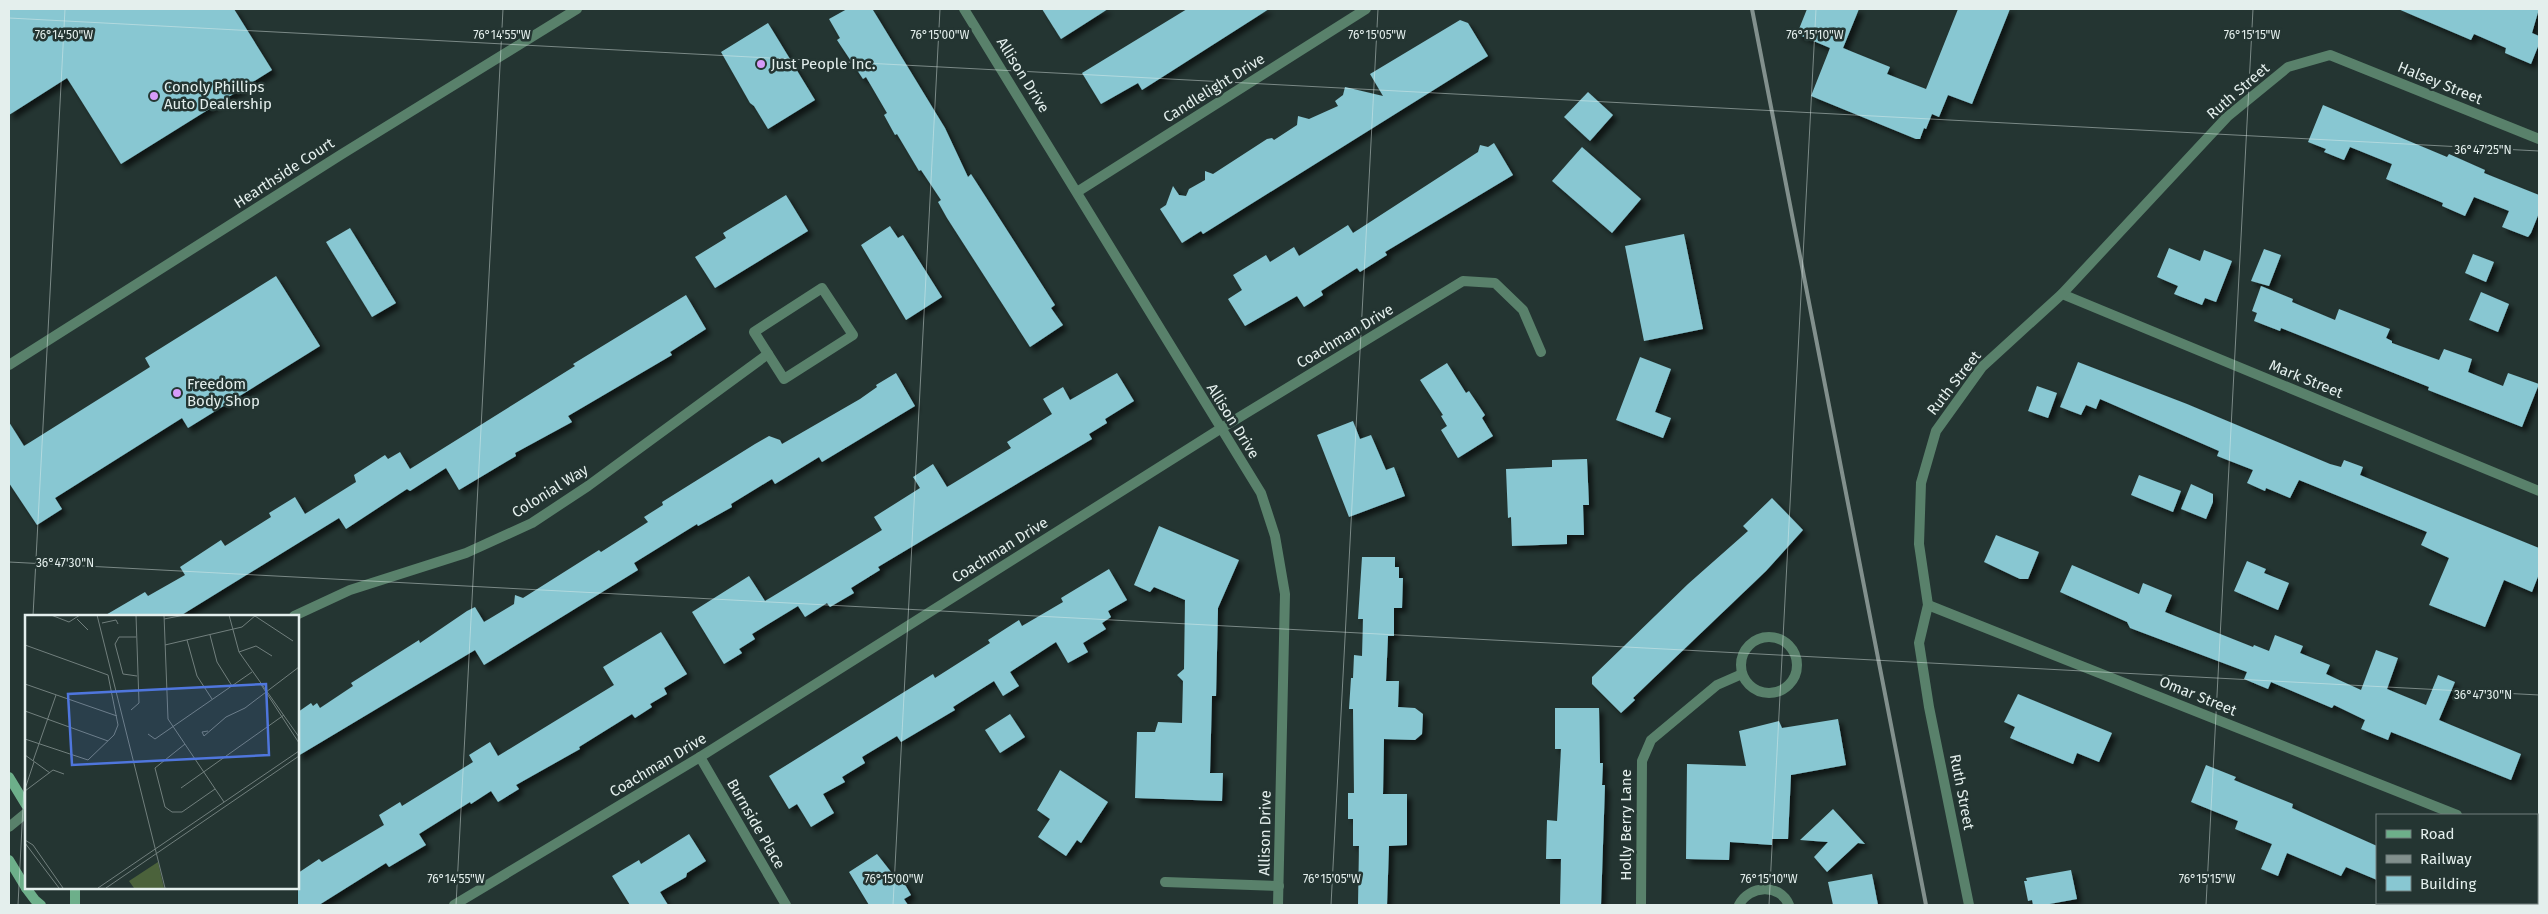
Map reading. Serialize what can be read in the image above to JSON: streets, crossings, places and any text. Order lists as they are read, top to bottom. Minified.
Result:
{"streets":{"street":["Allison Drive","Halsey Street","Candlelight Drive","Ruth Street","Hearthside Court","Coachman Drive","Mark Street","Colonial Way","Omar Street","Burnside Place","Holly Berry Lane"]},"crossings":[["Allison Drive","Candlelight Drive"],["Allison Drive","Coachman Drive"],["Halsey Street","Ruth Street"],["Ruth Street","Mark Street"],["Ruth Street","Omar Street"],["Coachman Drive","Burnside Place"]],"places":["Just People Inc.","Conoly Phillips Auto Dealership","Freedom Body Shop"],"legend":["Road","Railway","Building"],"coordinates":["76°14'50\"W","76°14'55\"W","76°15'00\"W","76°15'05\"W","76°15'10\"W","76°15'15\"W","36°47'25\"N","36°47'30\"N"]}
